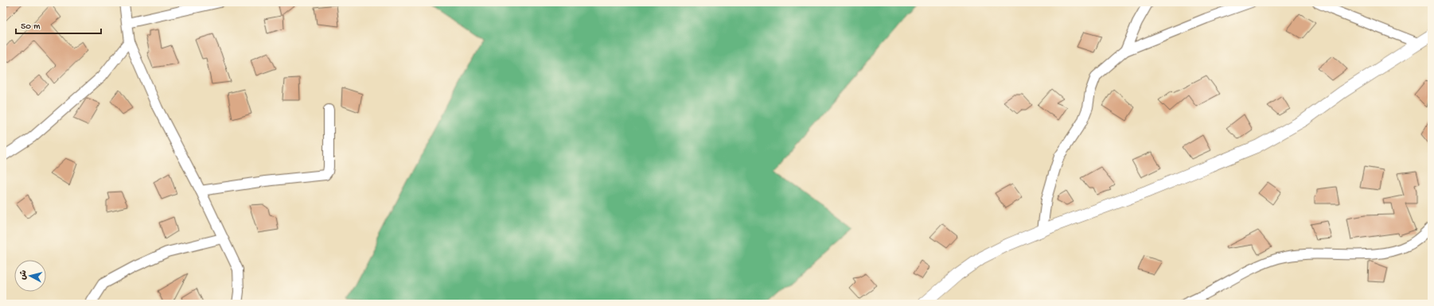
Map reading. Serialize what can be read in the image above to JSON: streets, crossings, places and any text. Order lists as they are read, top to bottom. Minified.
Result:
{"scale_bar":"50 m","north":"left"}
